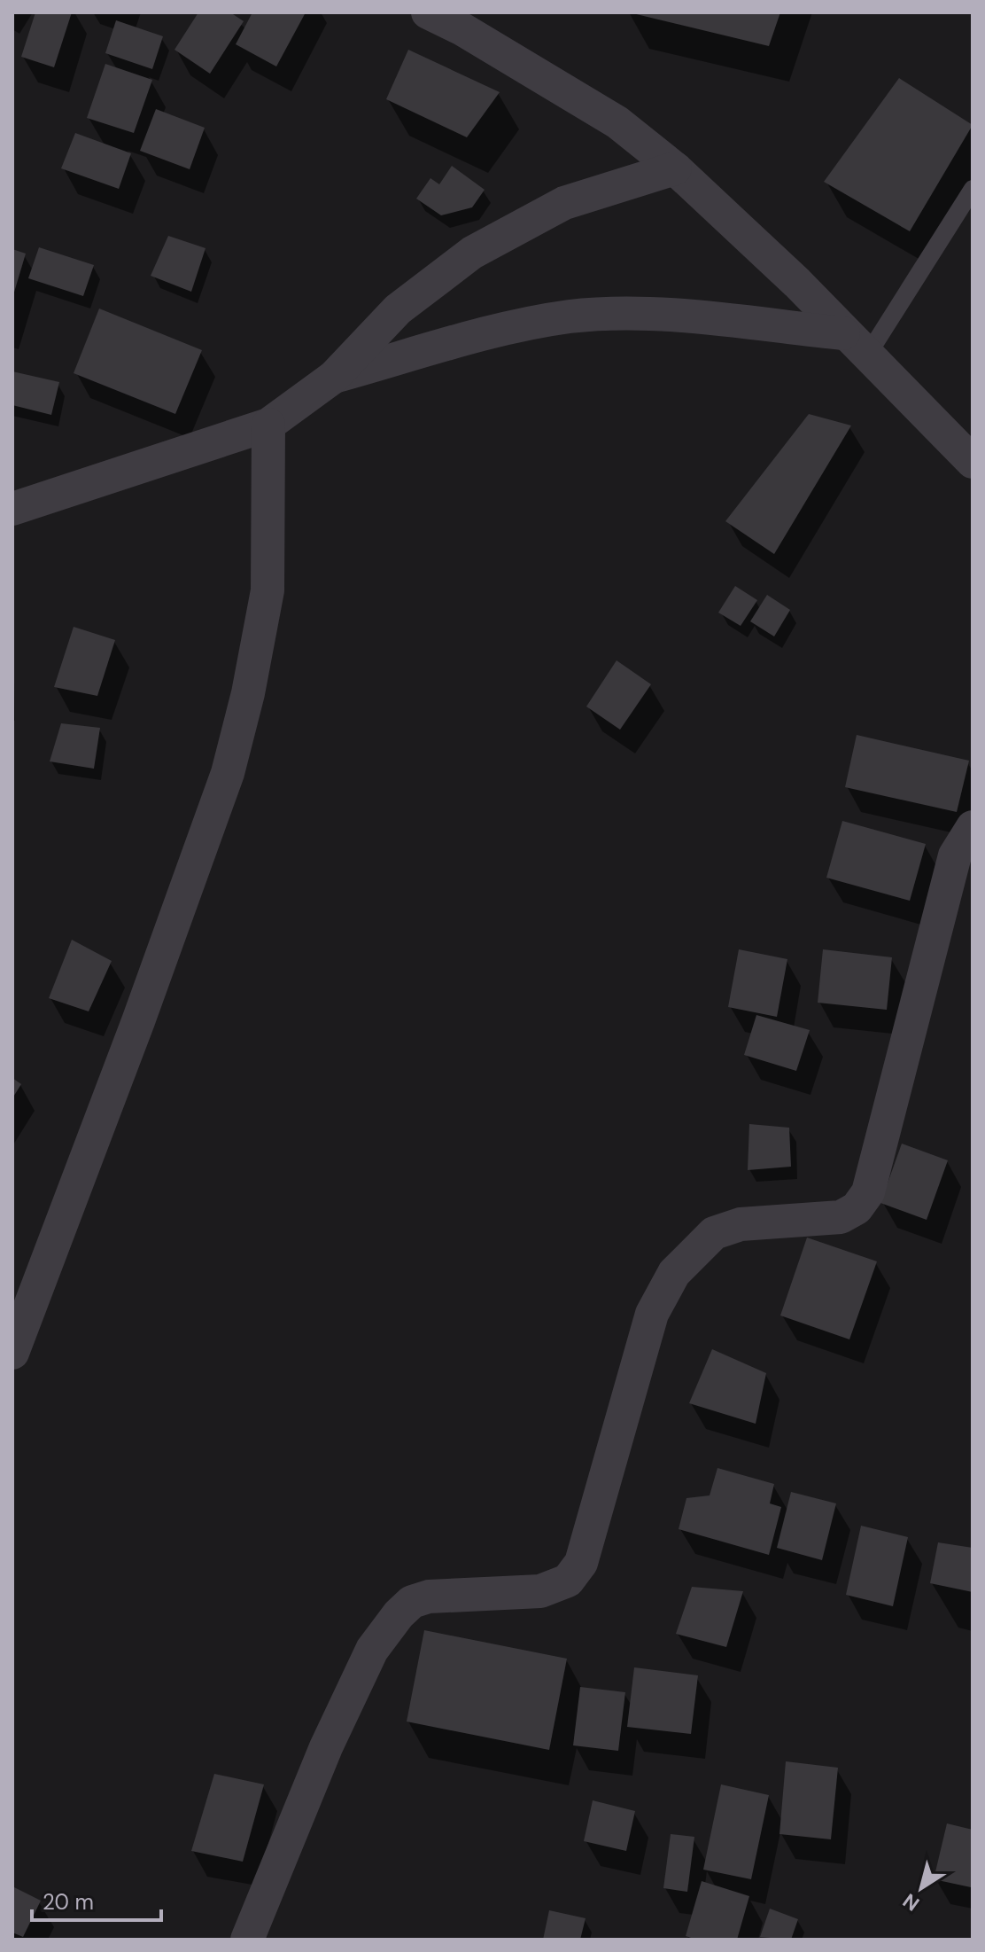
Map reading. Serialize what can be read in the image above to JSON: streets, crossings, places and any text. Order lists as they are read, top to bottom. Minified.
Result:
{"scale_bar":"20 m","north":"bottom left"}
